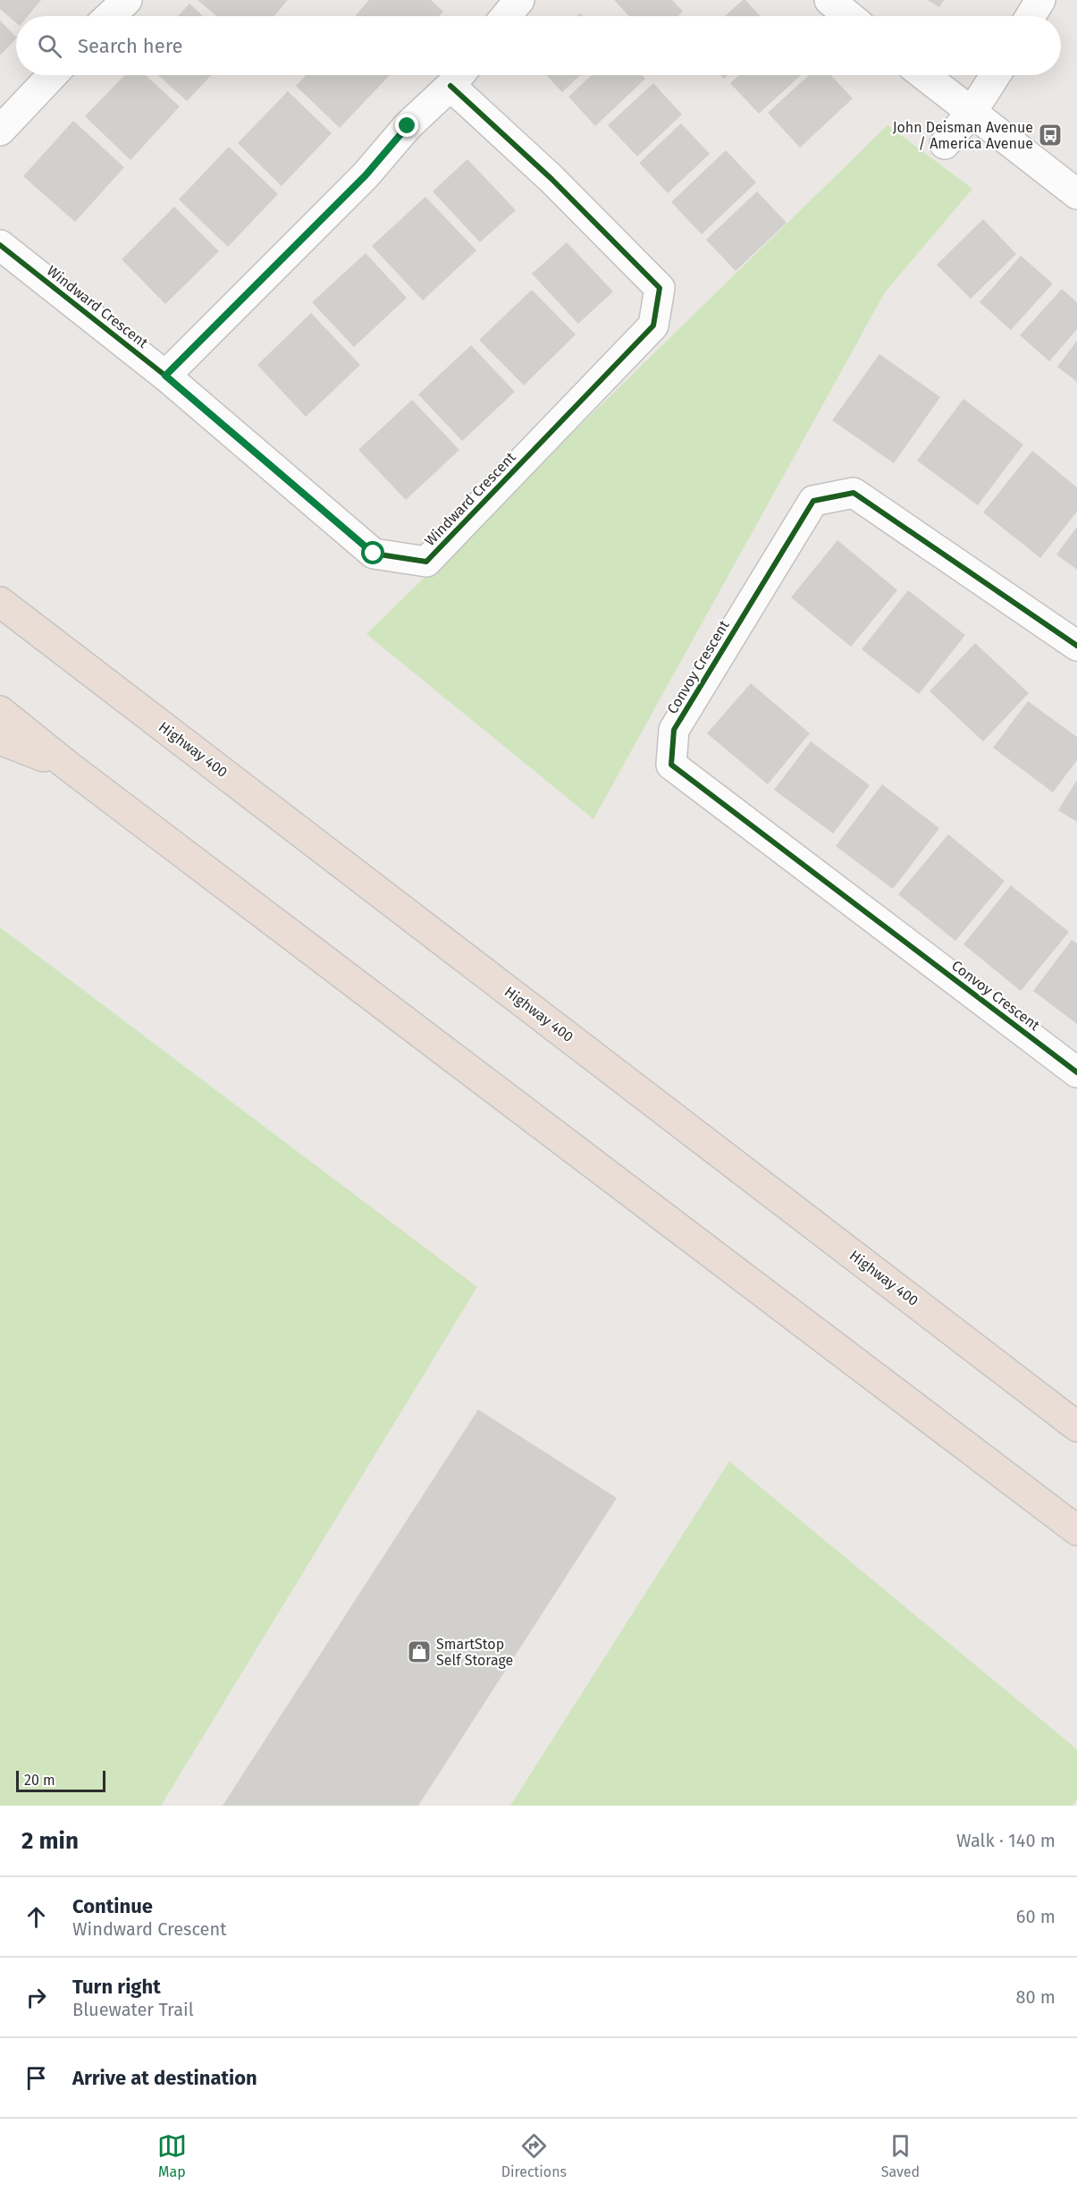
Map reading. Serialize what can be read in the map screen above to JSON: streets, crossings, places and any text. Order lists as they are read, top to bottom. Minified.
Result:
{"streets":{"highway":["Highway 400"],"street":["Windward Crescent","Convoy Crescent"]},"places":{"bus stop":["John Deisman Avenue / America Avenue"],"shop":["SmartStop Self Storage"]},"scale_bar":"20 m","page":{"search":"Search here","scale":"20 m","heading":["2 min","Walk · 140 m"],"list":[["Continue","Windward Crescent","60 m"],["Turn right","Bluewater Trail","80 m"],"Arrive at destination"],"nav":["Map","Directions","Saved"]}}
